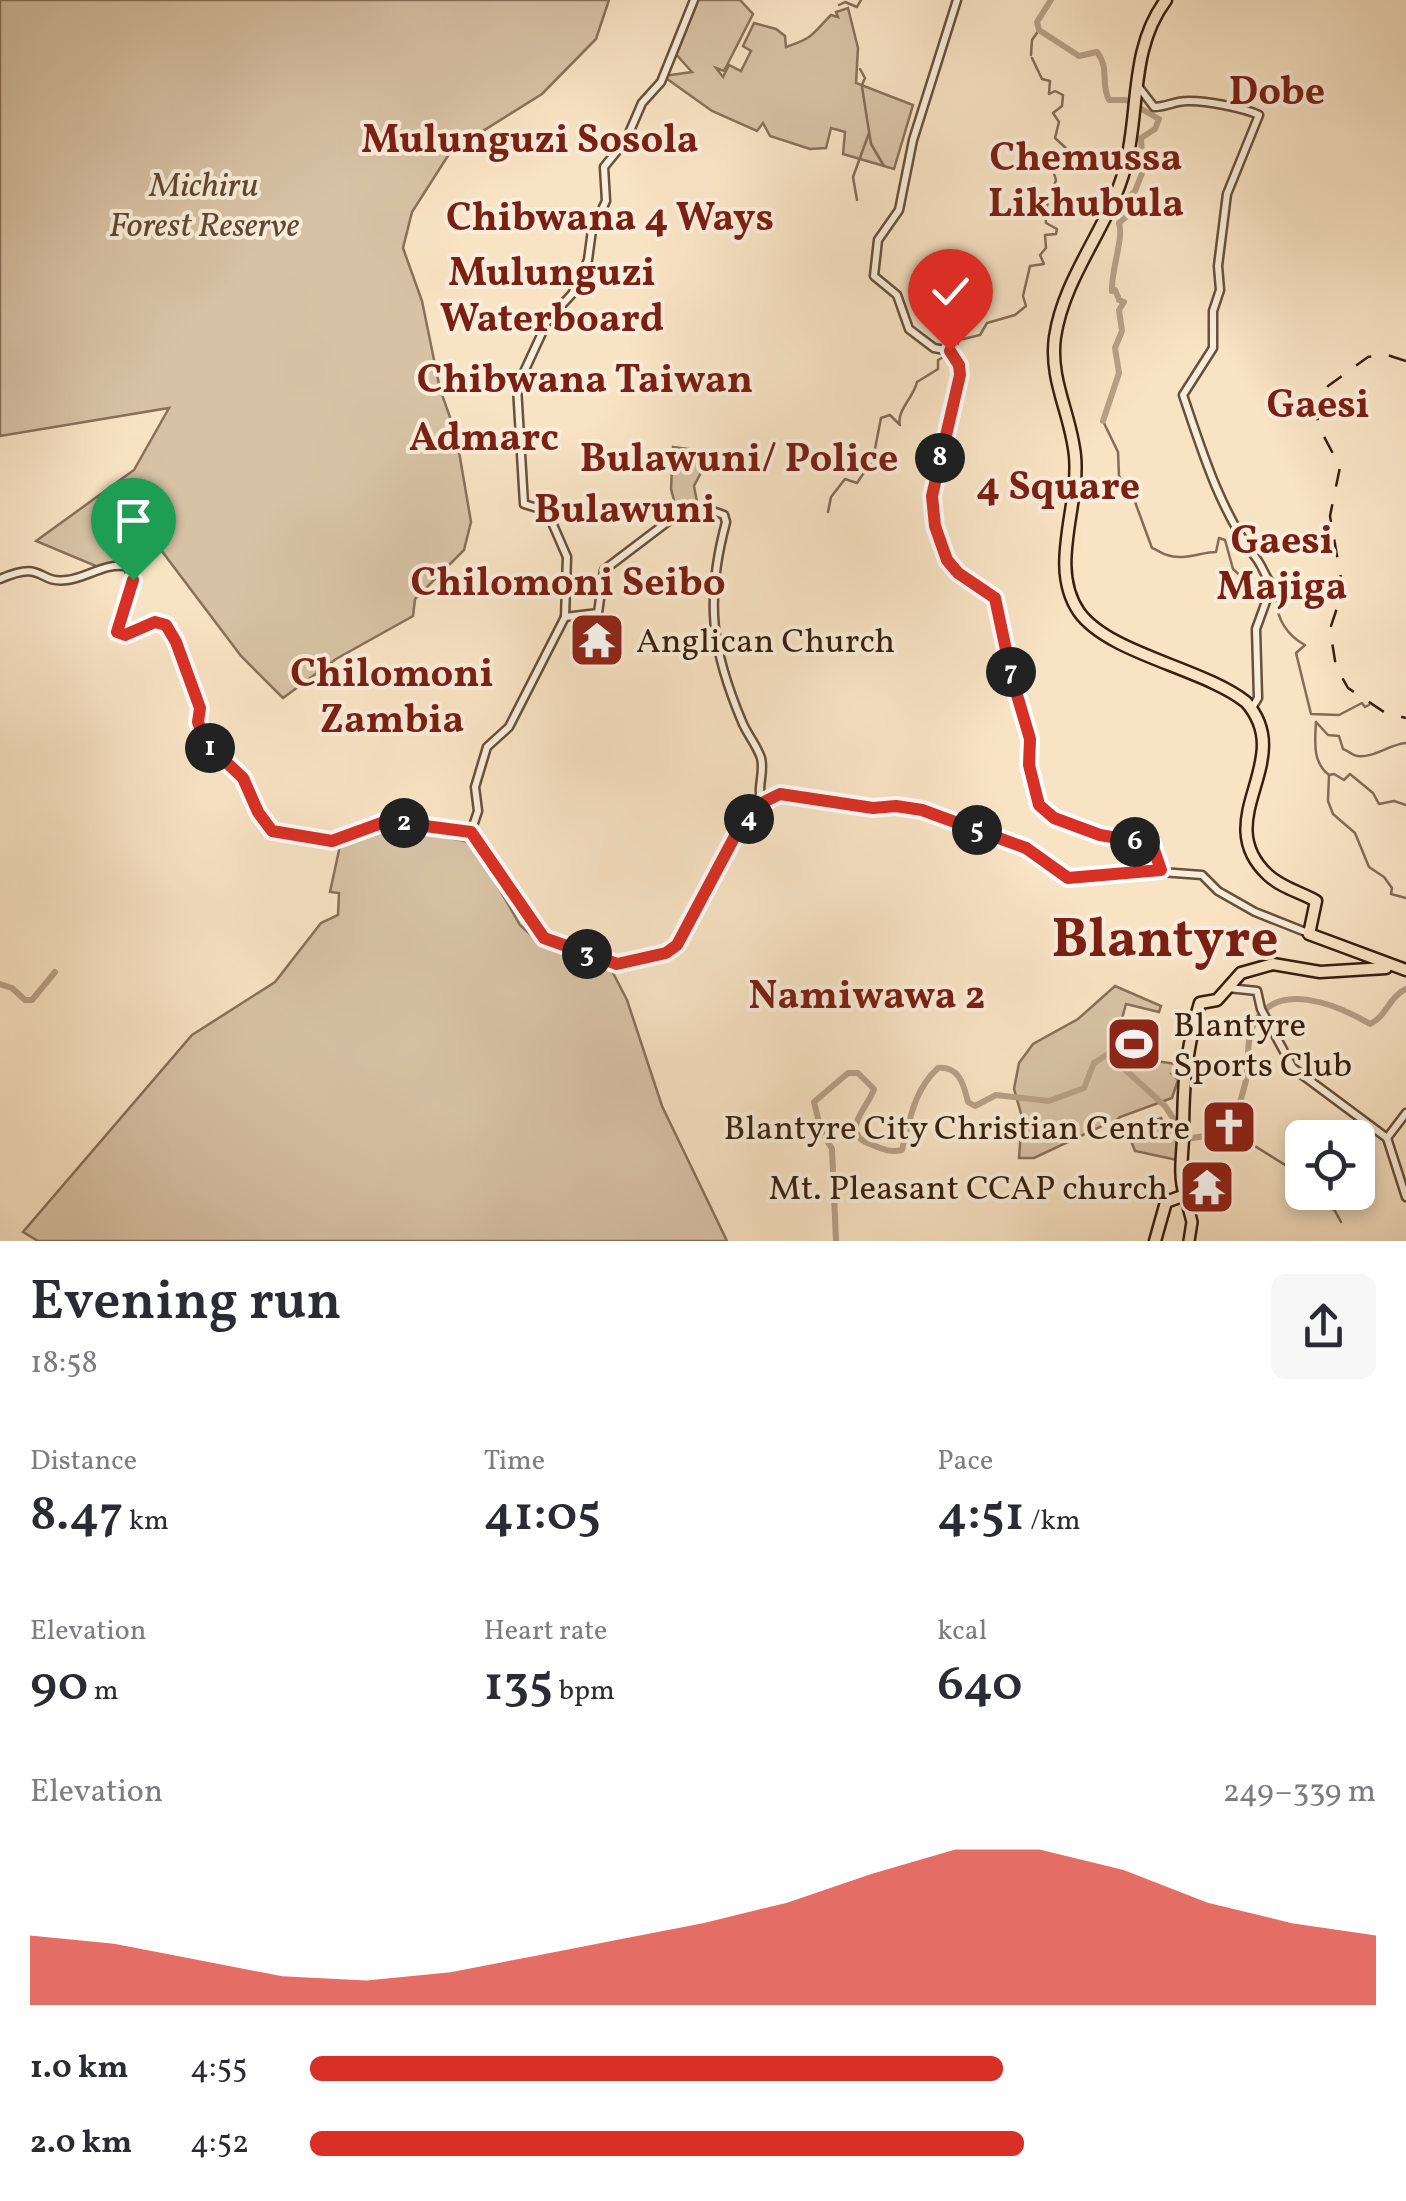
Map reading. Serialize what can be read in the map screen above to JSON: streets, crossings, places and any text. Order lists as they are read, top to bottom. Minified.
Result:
{"districts":["Dobe","Mulunguzi Sosola","Chemussa Likhubula","Chibwana 4 Ways","Mulunguzi Waterboard","Chibwana Taiwan","Gaesi","Admarc","Bulawuni/ Police","4 Square","Bulawuni","Gaesi Majiga","Chilomoni Seibo","Chilomoni Zambia","Blantyre","Namiwawa 2"],"parks":["Michiru Forest Reserve"],"places":{"temple":["Anglican Church","Mt. Pleasant CCAP church"],"sports":["Blantyre Sports Club"],"church":["Blantyre City Christian Centre"]},"page":{"pins":["8","7","1","4","2","5","6","3"],"heading":["Evening run","18:58"],"stats":[["Distance","8.47 km"],["Time","41:05"],["Pace","4:51 /km"],["Elevation","90 m"],["Heart rate","135 bpm"],["kcal","640"]],"chart":["Elevation","249–339 m"],"list":[{"name":"1.0 km","note":"4:55"},{"name":"2.0 km","note":"4:52"}]}}
